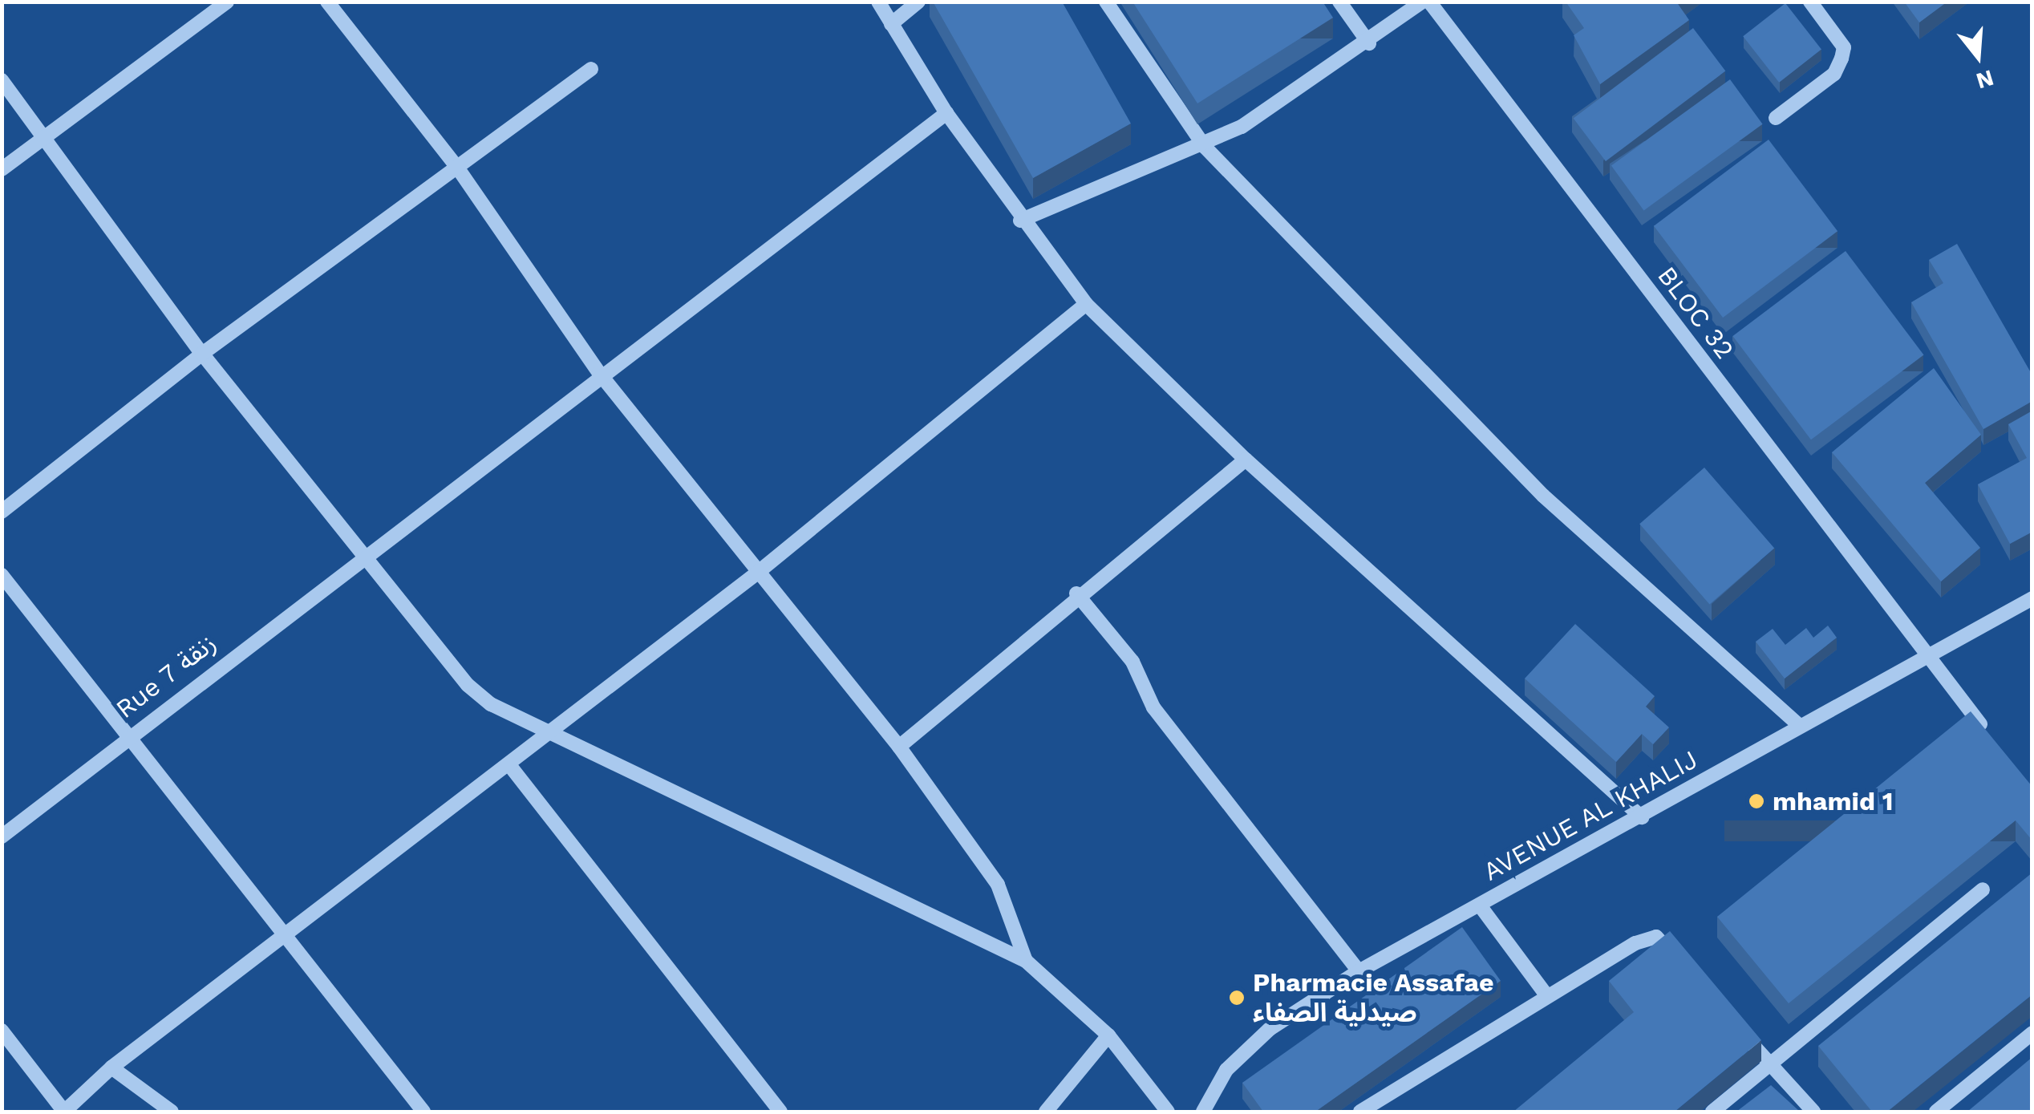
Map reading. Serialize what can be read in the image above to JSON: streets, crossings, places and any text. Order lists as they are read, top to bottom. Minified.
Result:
{"streets":{"street":["BLOC 32","Rue 7 زنقة","AVENUE AL KHALIJ"]},"crossings":[["BLOC 32","AVENUE AL KHALIJ"]],"places":["mhamid 1","Pharmacie Assafae صيدلية الصفاء"],"north":"bottom"}
